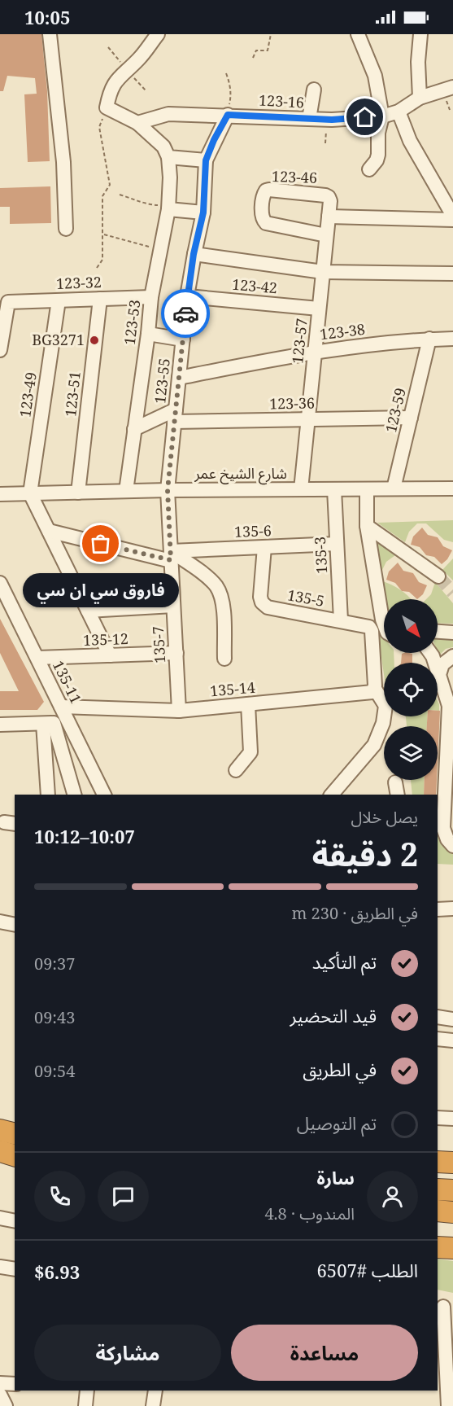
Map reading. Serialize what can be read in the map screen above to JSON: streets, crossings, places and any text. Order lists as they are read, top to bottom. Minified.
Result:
{"streets":{"street":["123-16","123-46","123-32","123-42","123-53","123-38","123-57","123-55","123-51","123-49","123-36","123-59","شارع الشيخ عمر","135-6","135-3","135-5","135-12","135-7","135-11","135-14"]},"crossings":[["123-16","123-55"],["123-46","123-57"],["123-32","123-53"],["123-32","123-51"],["123-32","123-49"],["123-42","123-57"],["123-42","123-55"],["123-53","شارع الشيخ عمر"],["123-38","123-57"],["123-38","123-55"],["123-38","123-59"],["123-57","123-36"],["123-57","شارع الشيخ عمر"],["123-55","123-36"],["123-55","شارع الشيخ عمر"],["123-55","135-7"],["123-51","شارع الشيخ عمر"],["123-49","شارع الشيخ عمر"],["123-36","123-59"],["123-59","شارع الشيخ عمر"],["شارع الشيخ عمر","135-3"],["شارع الشيخ عمر","135-7"],["135-6","135-3"],["135-6","135-5"],["135-6","135-7"],["135-3","135-5"],["135-5","135-14"],["135-12","135-7"],["135-12","135-11"],["135-7","135-14"],["135-11","135-14"]],"places":["BG3271","فاروق سي ان سي"],"north":"bottom right","page":{"status":"10:05","bubble":"فاروق سي ان سي","heading":["2 دقيقة","يصل خلال","10:07–10:12"],"panel":["سارة","المندوب · 4.8","الطلب #6507","$6.93"],"bar":"في الطريق · 230 m","list":[["تم التأكيد","09:37"],["قيد التحضير","09:43"],["في الطريق","09:54"],"تم التوصيل"],"buttons":["مساعدة","مشاركة"]}}
